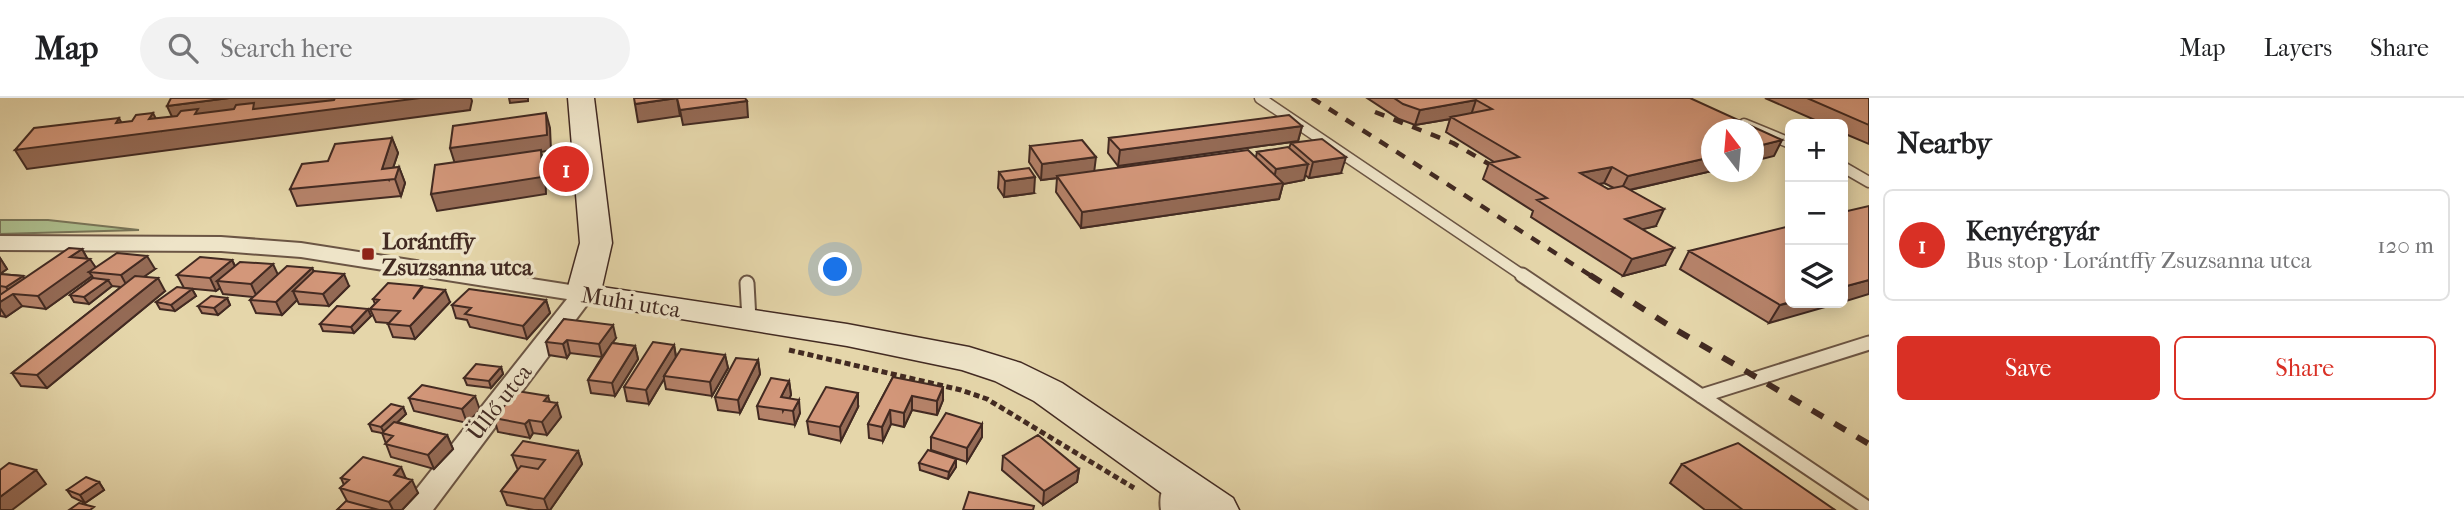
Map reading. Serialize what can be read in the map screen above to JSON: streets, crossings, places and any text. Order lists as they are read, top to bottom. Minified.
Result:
{"streets":{"main road":["Muhi utca"],"street":["Üllő utca"]},"crossings":[["Muhi utca","Üllő utca"]],"places":{"transit":["Lorántffy Zsuzsanna utca"]},"north":"top","page":{"header":"Map","search":"Search here","nav":["Map","Layers","Share"],"heading":"Nearby","map_buttons":["+","−"],"pins":"1","list":[{"mark":"1","name":"Kenyérgyár","note":"Bus stop · Lorántffy Zsuzsanna utca","value":"120 m"}],"buttons":["Save","Share"]}}
